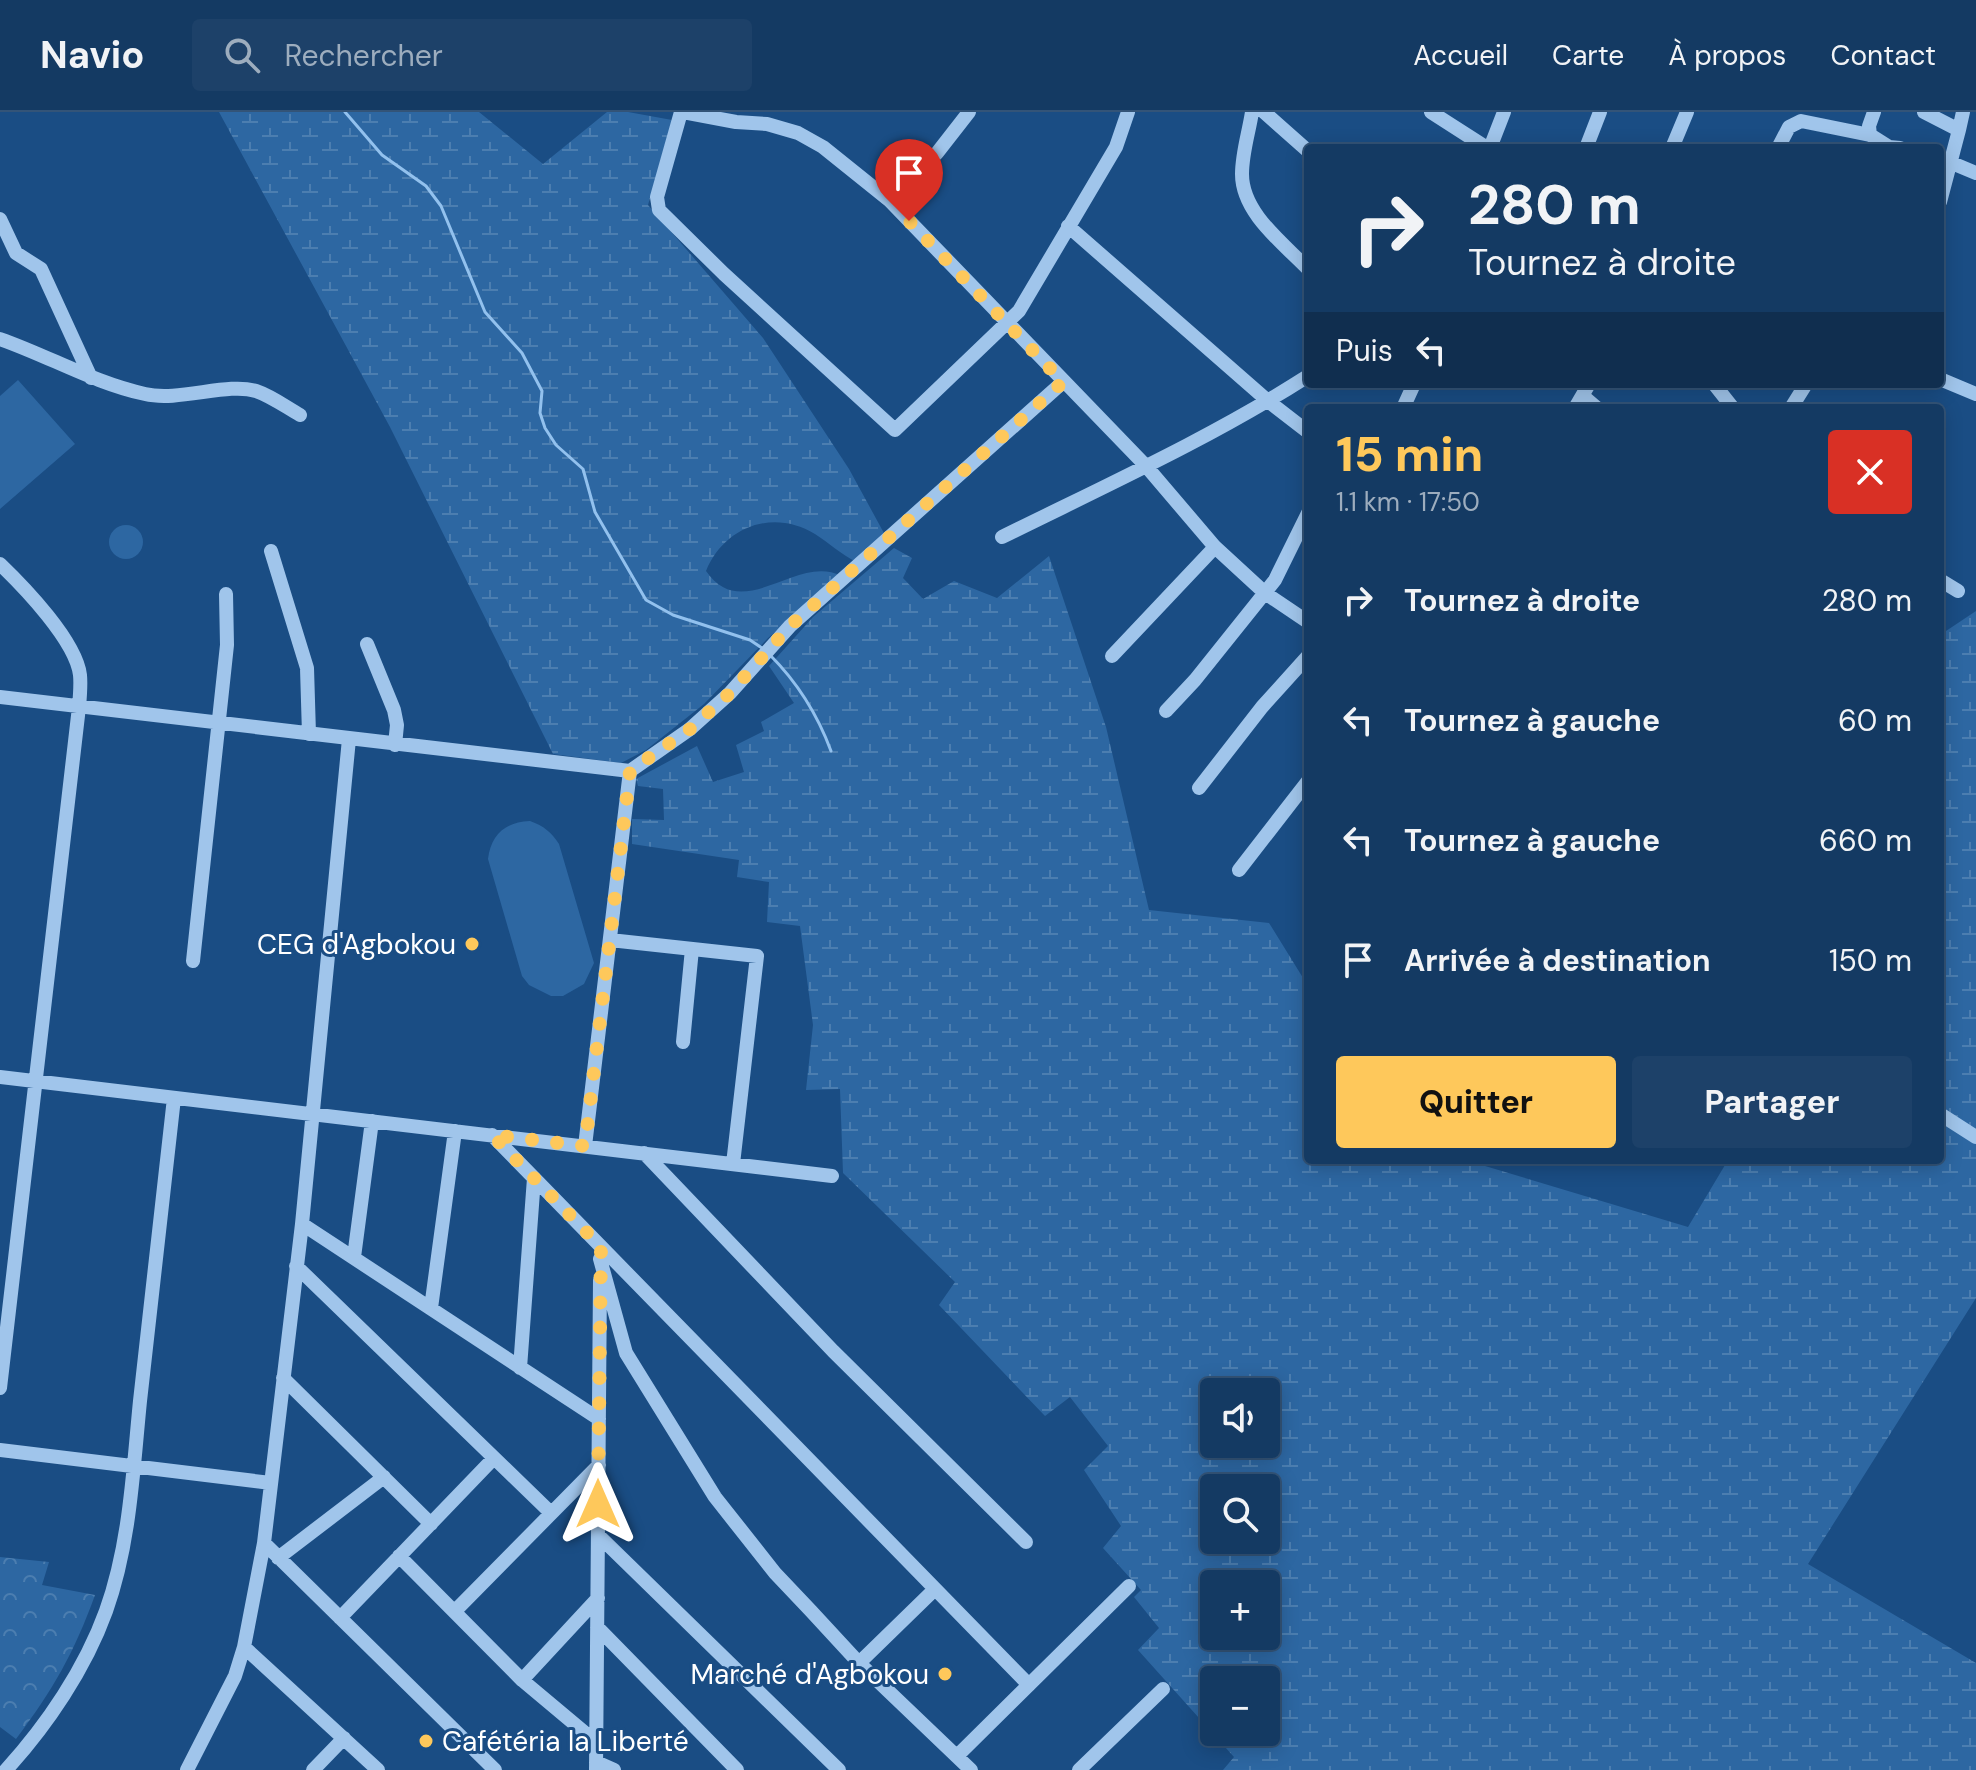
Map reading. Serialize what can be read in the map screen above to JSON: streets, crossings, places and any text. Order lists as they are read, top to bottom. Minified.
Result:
{"places":["CEG d'Agbokou","Marché d'Agbokou","Cafétéria la Liberté"],"page":{"header":"Navio","search":"Rechercher","nav":["Accueil","Carte","À propos","Contact"],"turn":["280 m","Tournez à droite"],"then":"Puis","heading":["15 min","1.1 km · 17:50"],"list":[{"name":"Tournez à droite","value":"280 m"},{"name":"Tournez à gauche","value":"60 m"},{"name":"Tournez à gauche","value":"660 m"},{"name":"Arrivée à destination","value":"150 m"}],"buttons":["Quitter","Partager"],"map_buttons":["+","−"]}}
